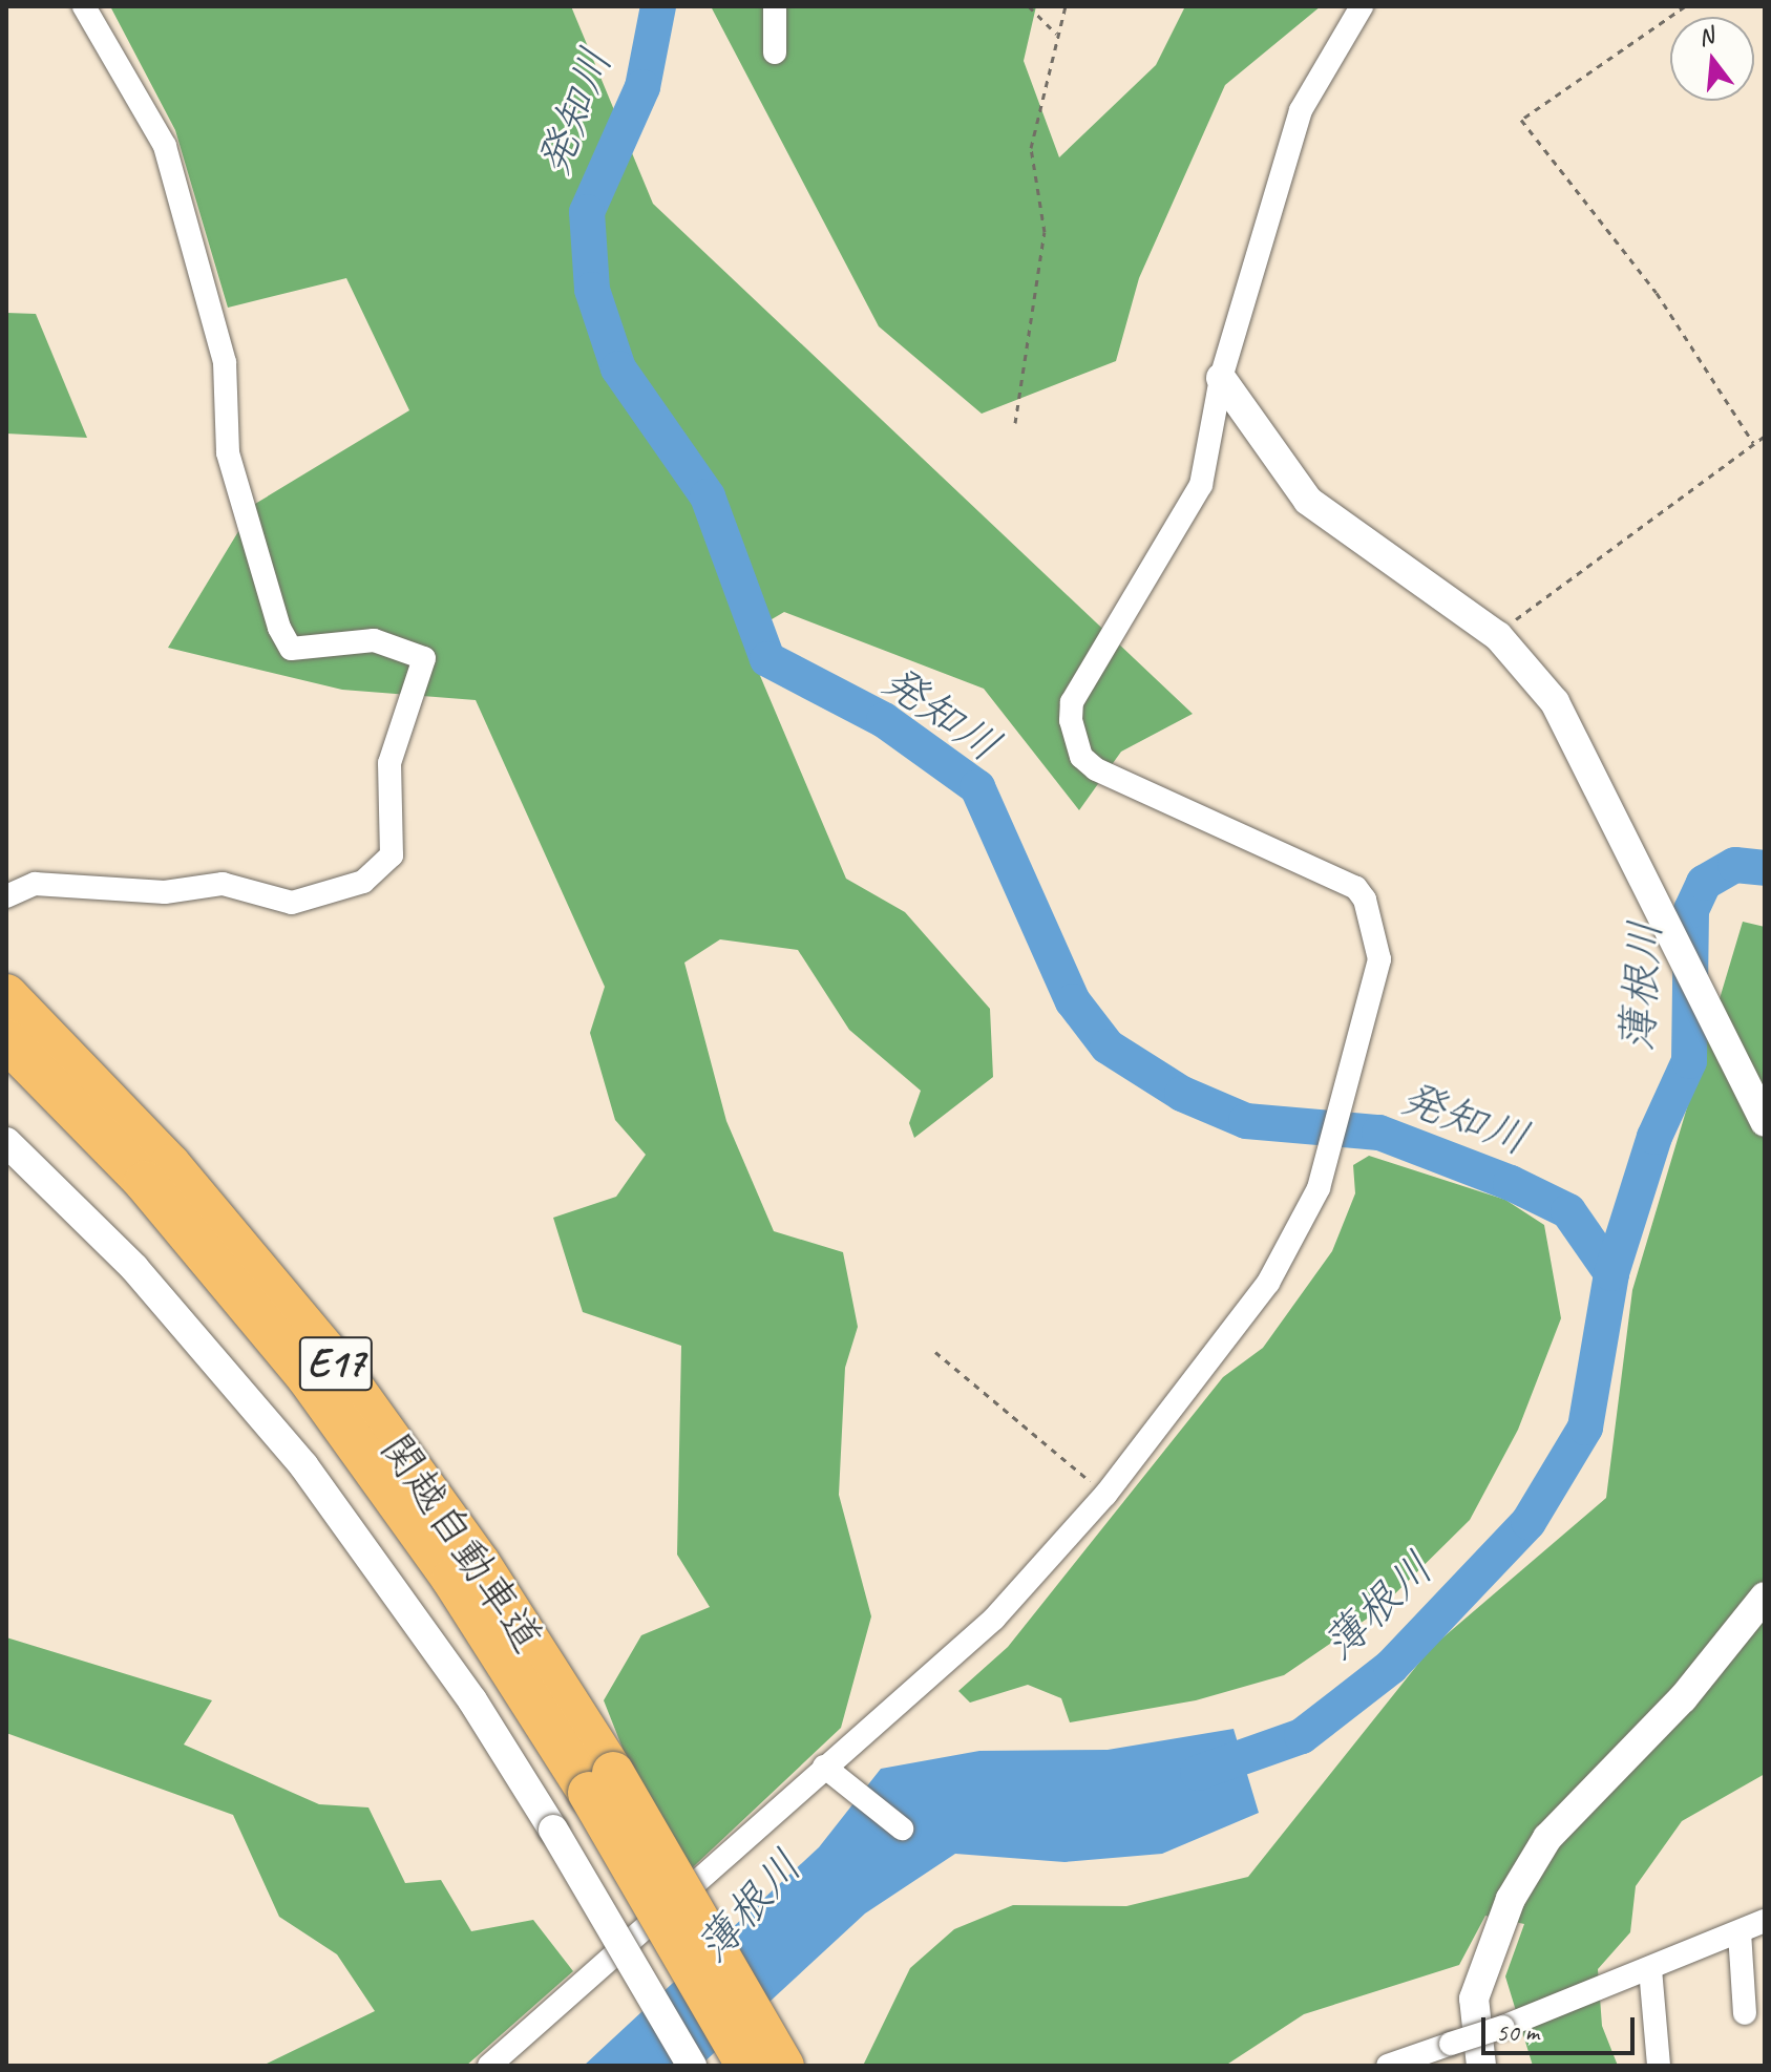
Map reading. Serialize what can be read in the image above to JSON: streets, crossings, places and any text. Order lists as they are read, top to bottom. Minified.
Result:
{"streets":{"highway":["E17","関越自動車道"]},"water":["発知川","薄根川"],"scale_bar":"50 m","north":"top"}
